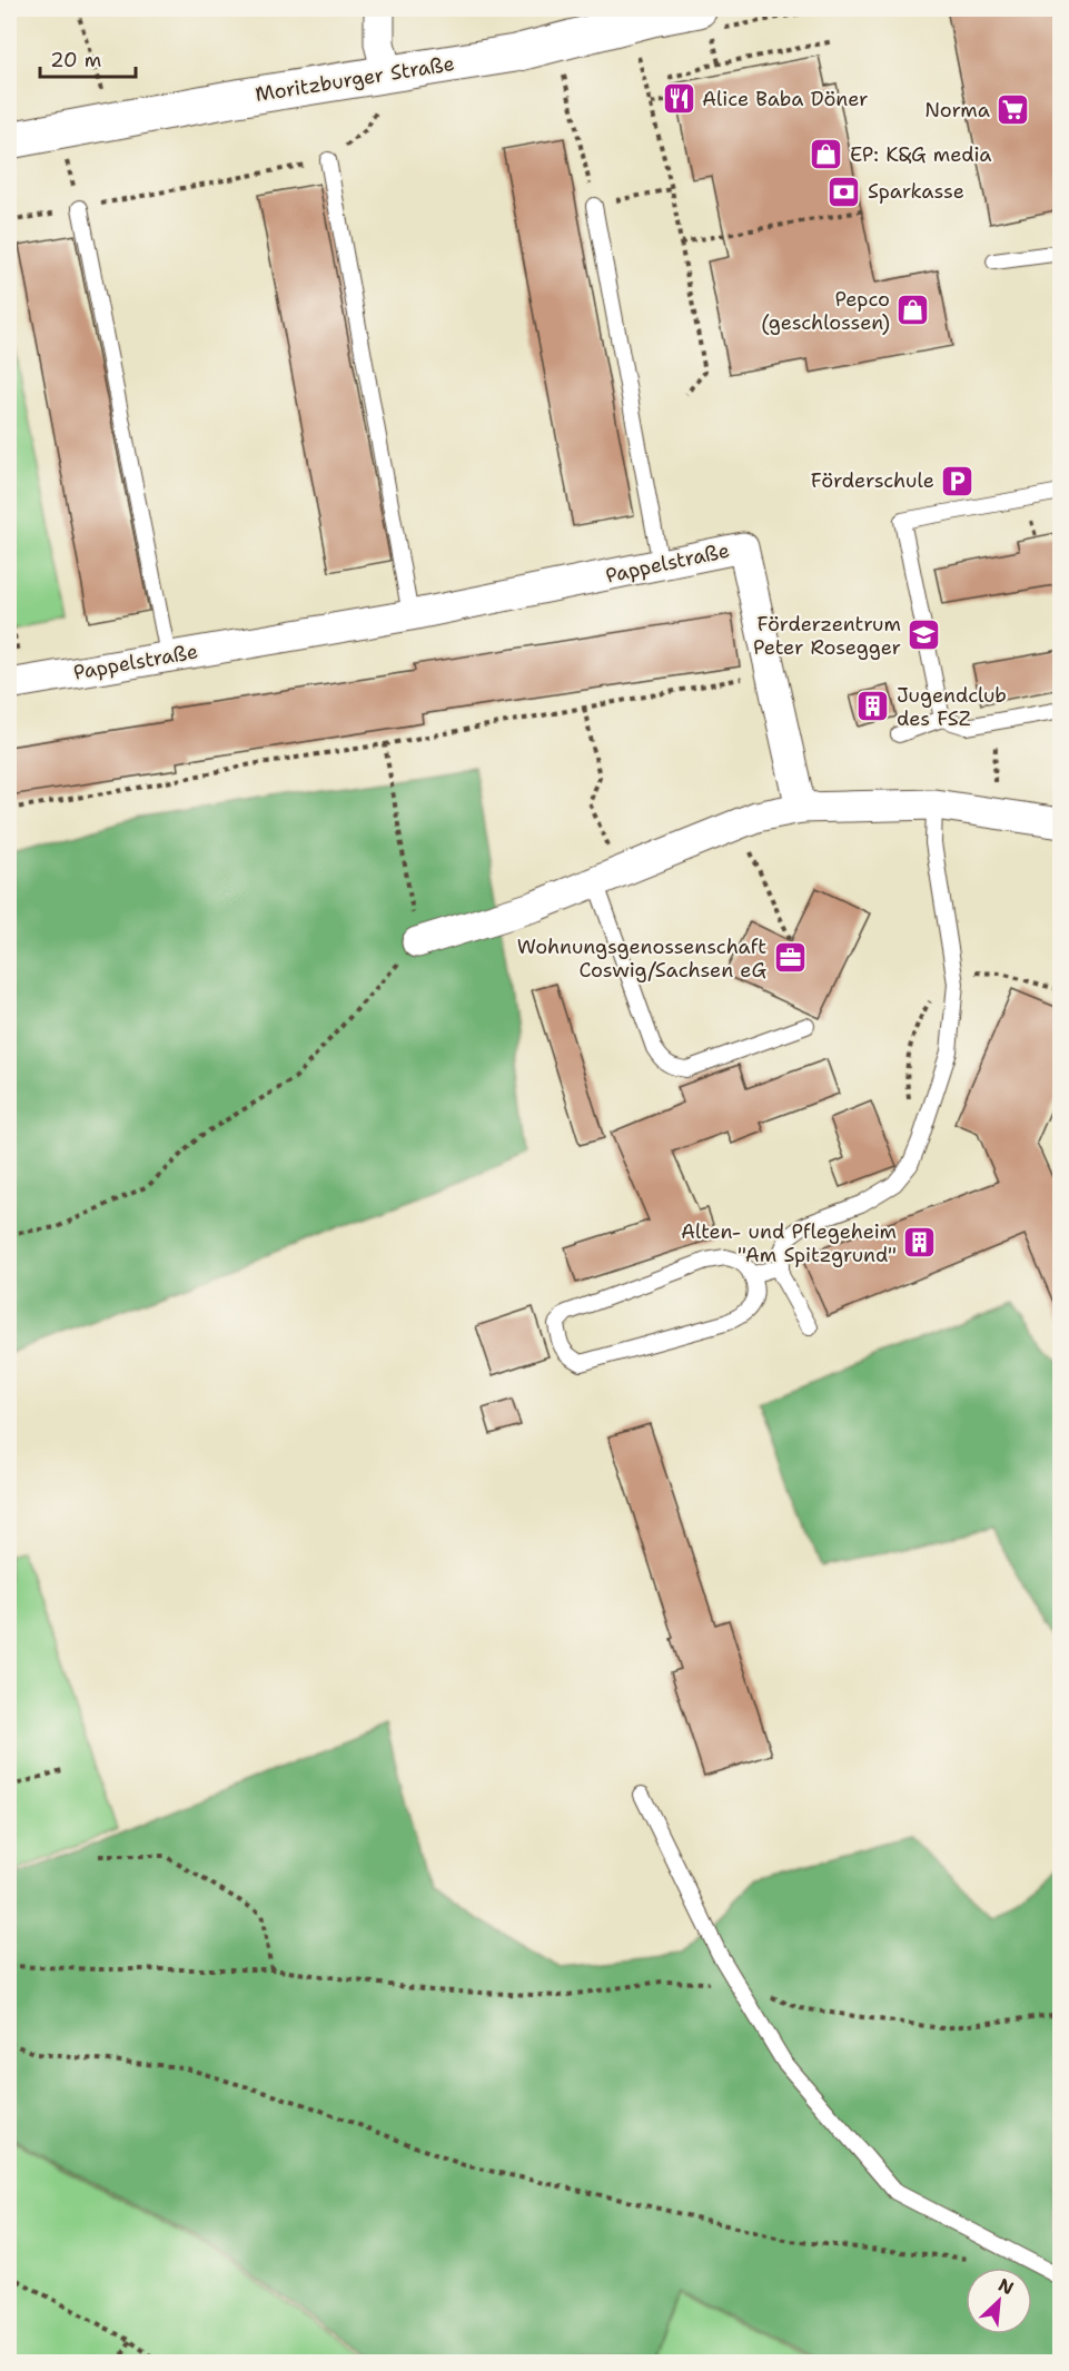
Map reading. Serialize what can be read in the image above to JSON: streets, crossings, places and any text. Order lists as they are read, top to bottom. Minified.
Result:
{"streets":{"street":["Moritzburger Straße","Pappelstraße"]},"places":{"restaurant":["Alice Baba Döner"],"supermarket":["Norma"],"shop":["EP: K&G media","Pepco (geschlossen)"],"bank":["Sparkasse"],"parking":["Förderschule"],"school or university":["Förderzentrum Peter Rosegger"],"building":["Jugendclub des FSZ","Alten- und Pflegeheim \"Am Spitzgrund\""],"office":["Wohnungsgenossenschaft Coswig/Sachsen eG"]},"scale_bar":"20 m","north":"top right"}
